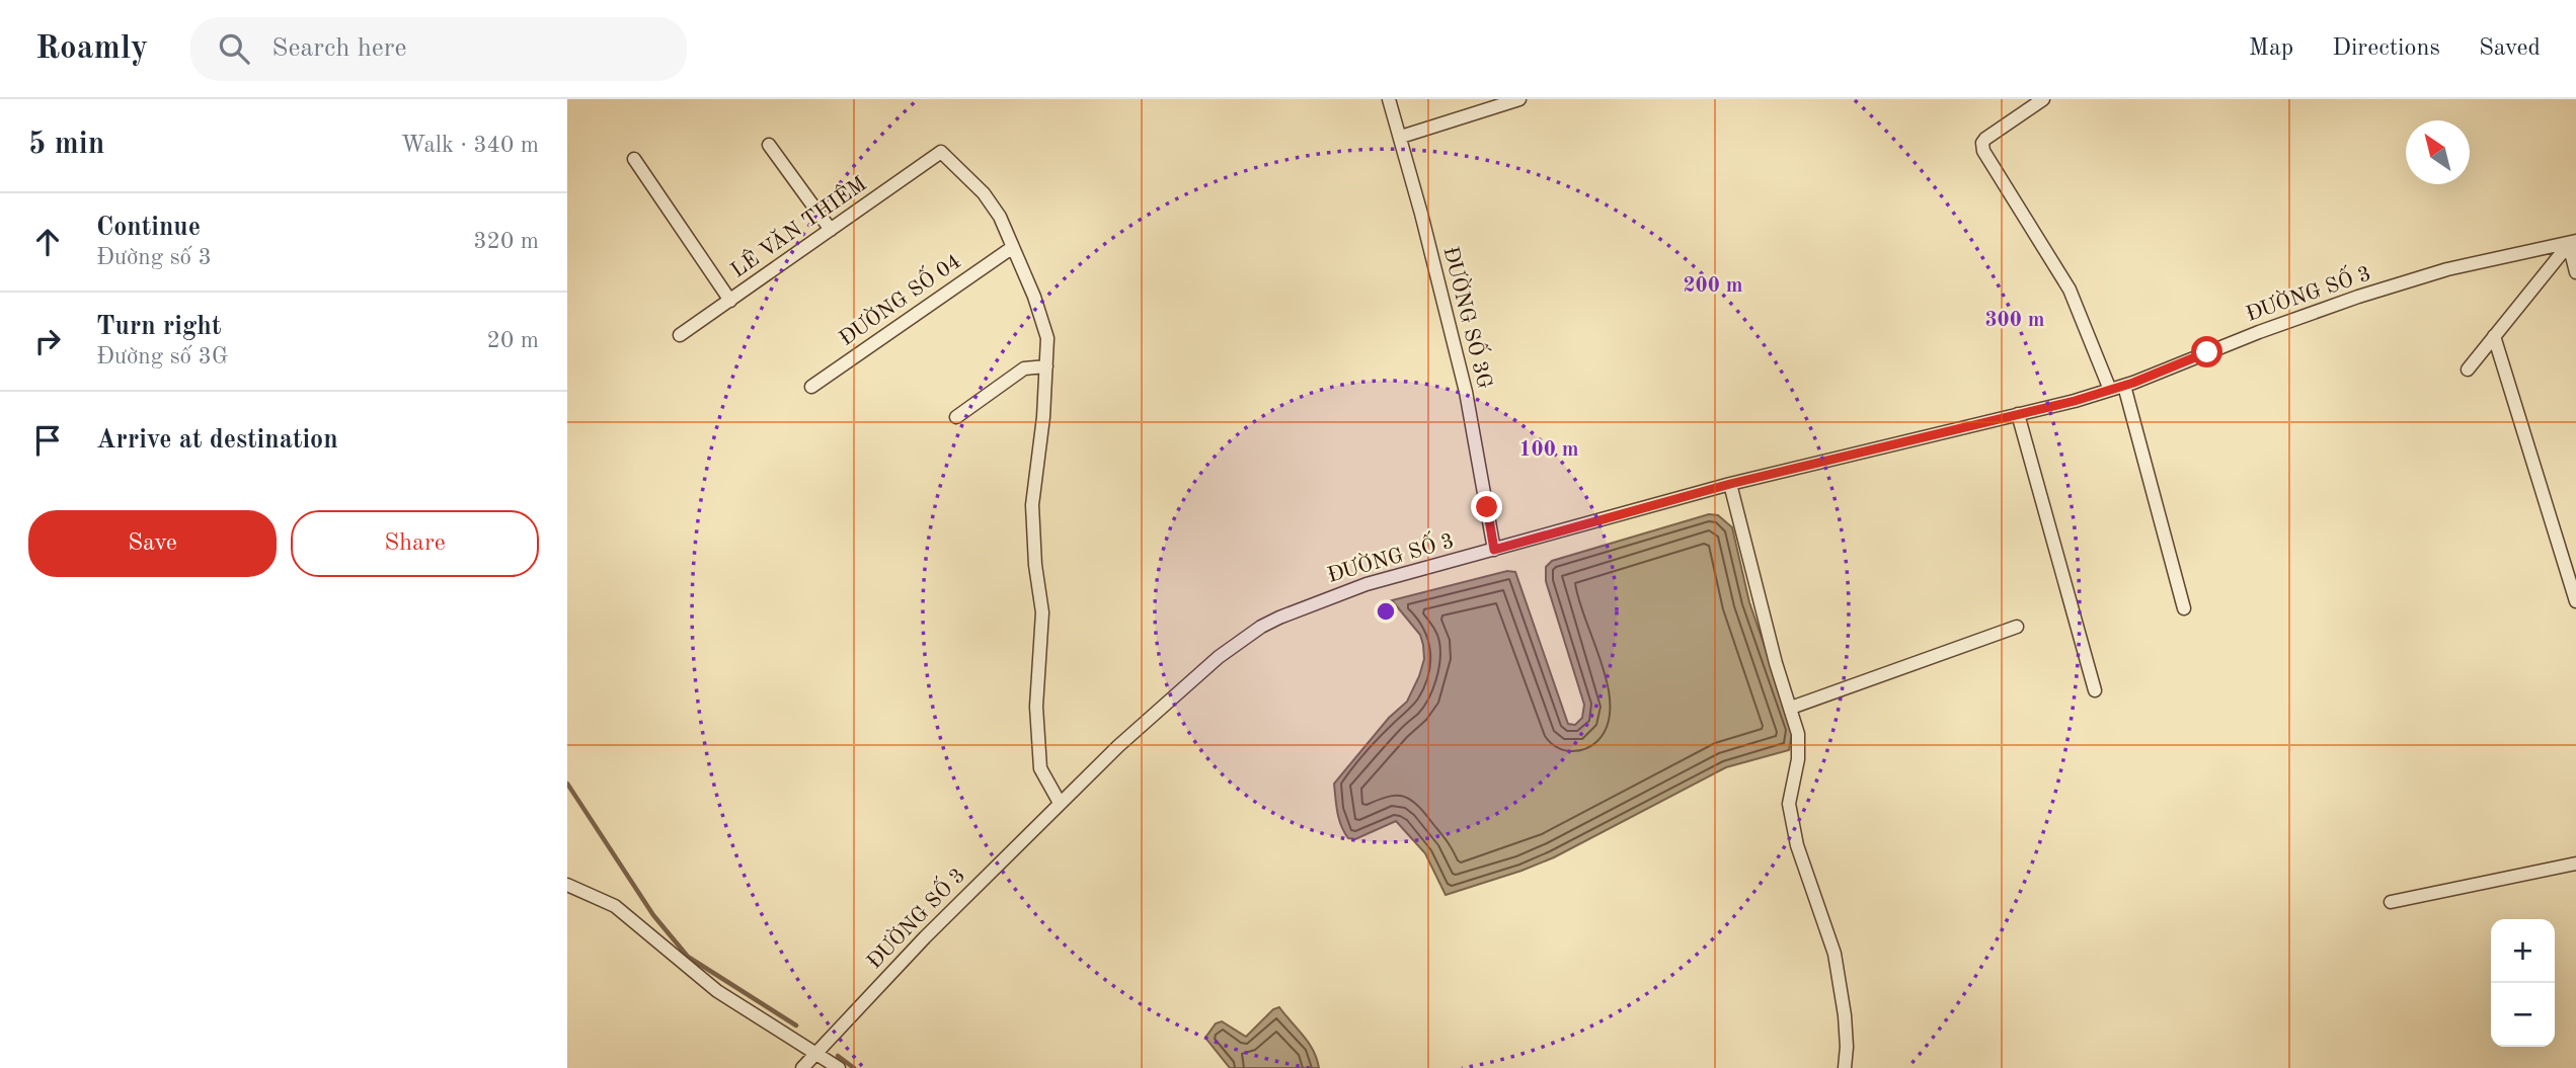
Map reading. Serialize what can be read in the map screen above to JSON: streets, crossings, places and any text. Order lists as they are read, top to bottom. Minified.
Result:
{"streets":{"street":["LÊ VĂN THIÊM","ĐƯỜNG SỐ 3","ĐƯỜNG SỐ 04","ĐƯỜNG SỐ 3G"]},"crossings":[["LÊ VĂN THIÊM","ĐƯỜNG SỐ 04"],["ĐƯỜNG SỐ 3","ĐƯỜNG SỐ 3G"]],"north":"top left","page":{"header":"Roamly","search":"Search here","nav":["Map","Directions","Saved"],"heading":["5 min","Walk · 340 m"],"list":[["Continue","Đường số 3","320 m"],["Turn right","Đường số 3G","20 m"],"Arrive at destination"],"buttons":["Save","Share"],"map_buttons":["+","−"]},"rings":["200 m","300 m","100 m"]}
